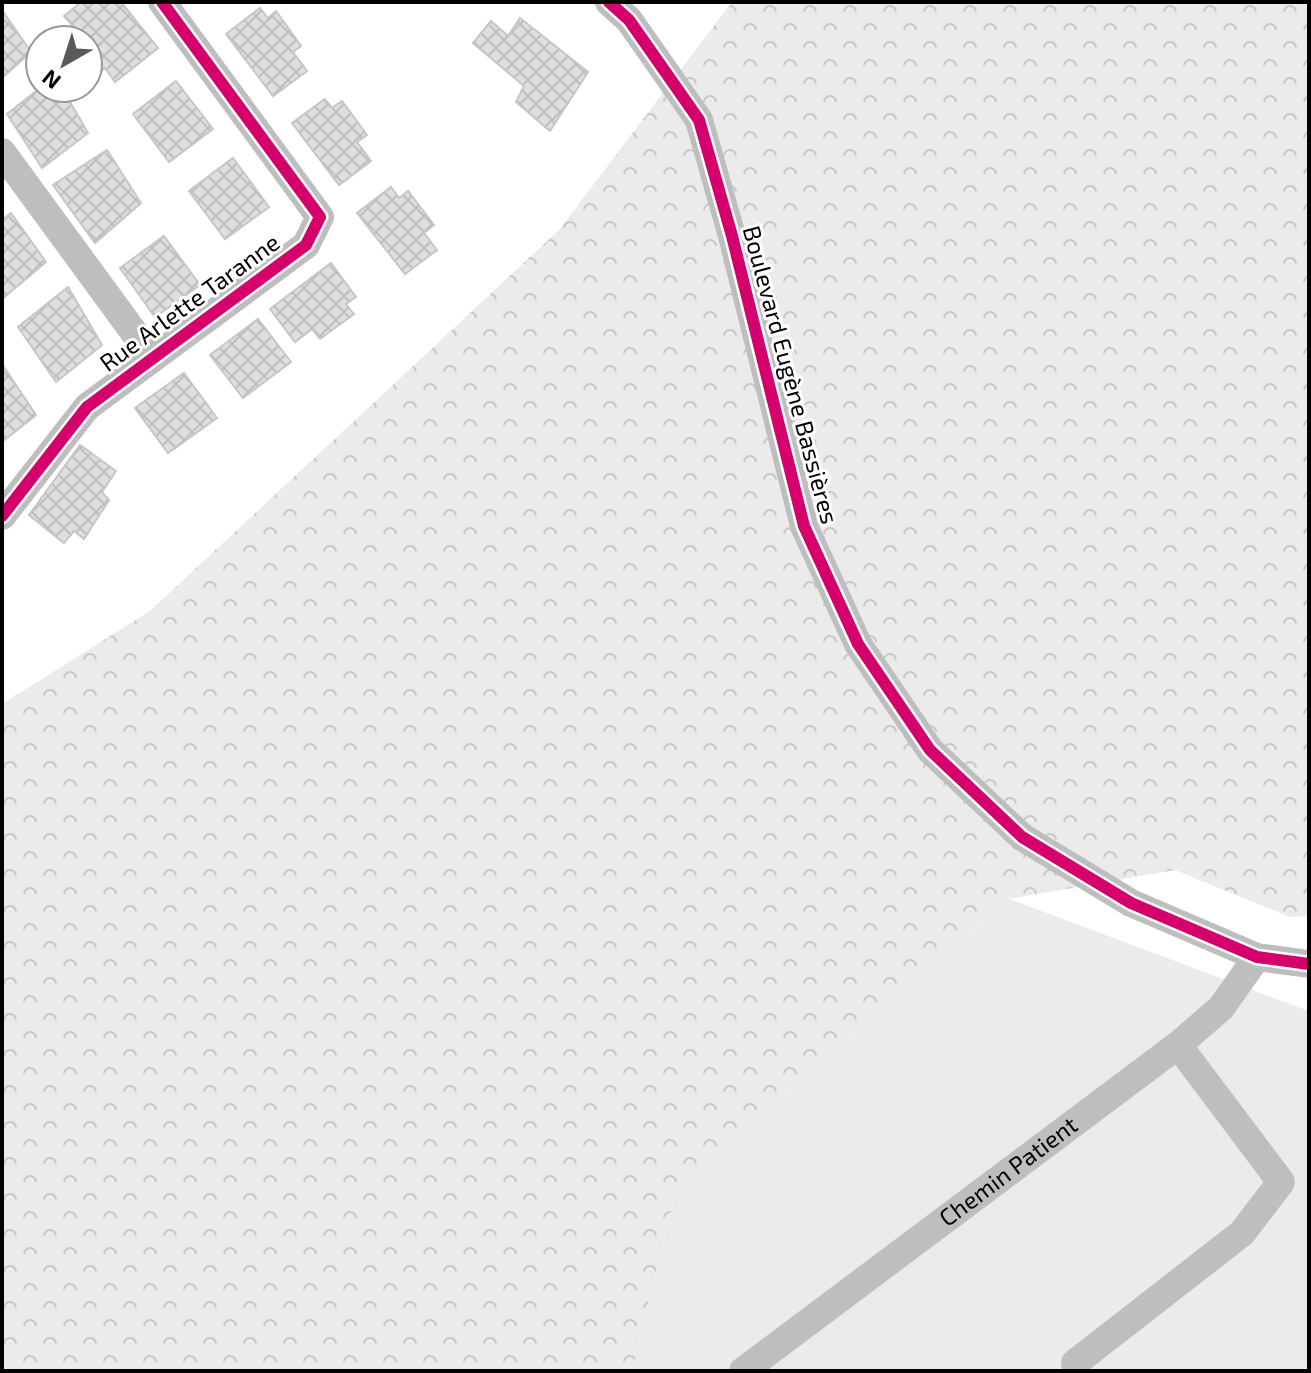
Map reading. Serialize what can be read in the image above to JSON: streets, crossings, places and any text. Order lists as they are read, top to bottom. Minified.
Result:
{"streets":{"street":["Rue Arlette Taranne","Boulevard Eugène Bassières","Chemin Patient"]},"crossings":[["Boulevard Eugène Bassières","Chemin Patient"]],"north":"bottom left"}
